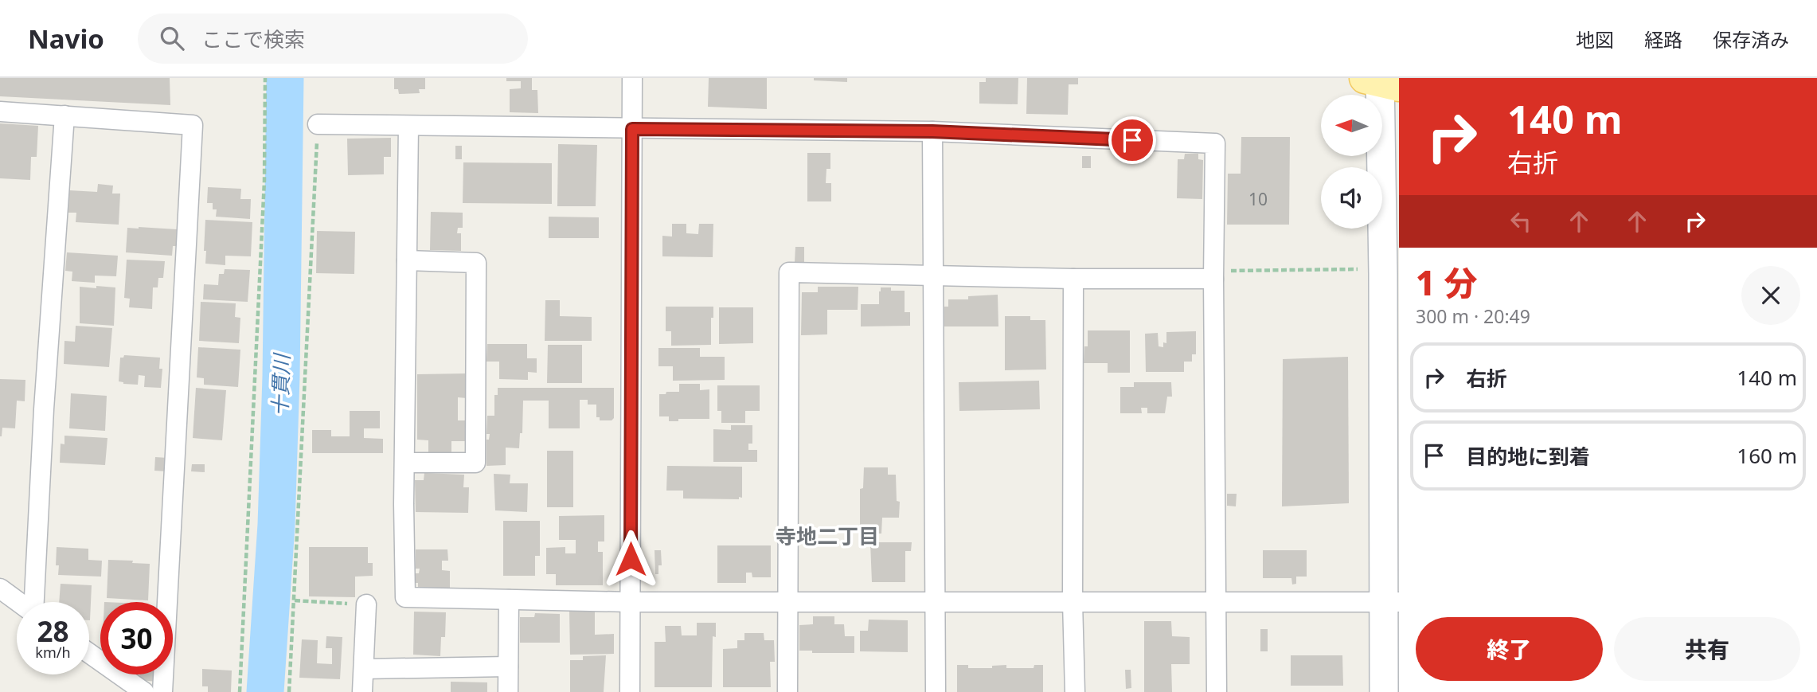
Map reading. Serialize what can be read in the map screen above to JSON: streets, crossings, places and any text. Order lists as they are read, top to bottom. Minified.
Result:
{"districts":["寺地二丁目"],"water":["十貫川"],"house_numbers":["10"],"north":"left","page":{"header":"Navio","search":"ここで検索","nav":["地図","経路","保存済み"],"turn":["140 m","右折"],"heading":["1 分","300 m · 20:49"],"list":[{"name":"右折","value":"140 m"},{"name":"目的地に到着","value":"160 m"}],"speed":"28 km/h","limit":"30","buttons":["終了","共有"]}}
